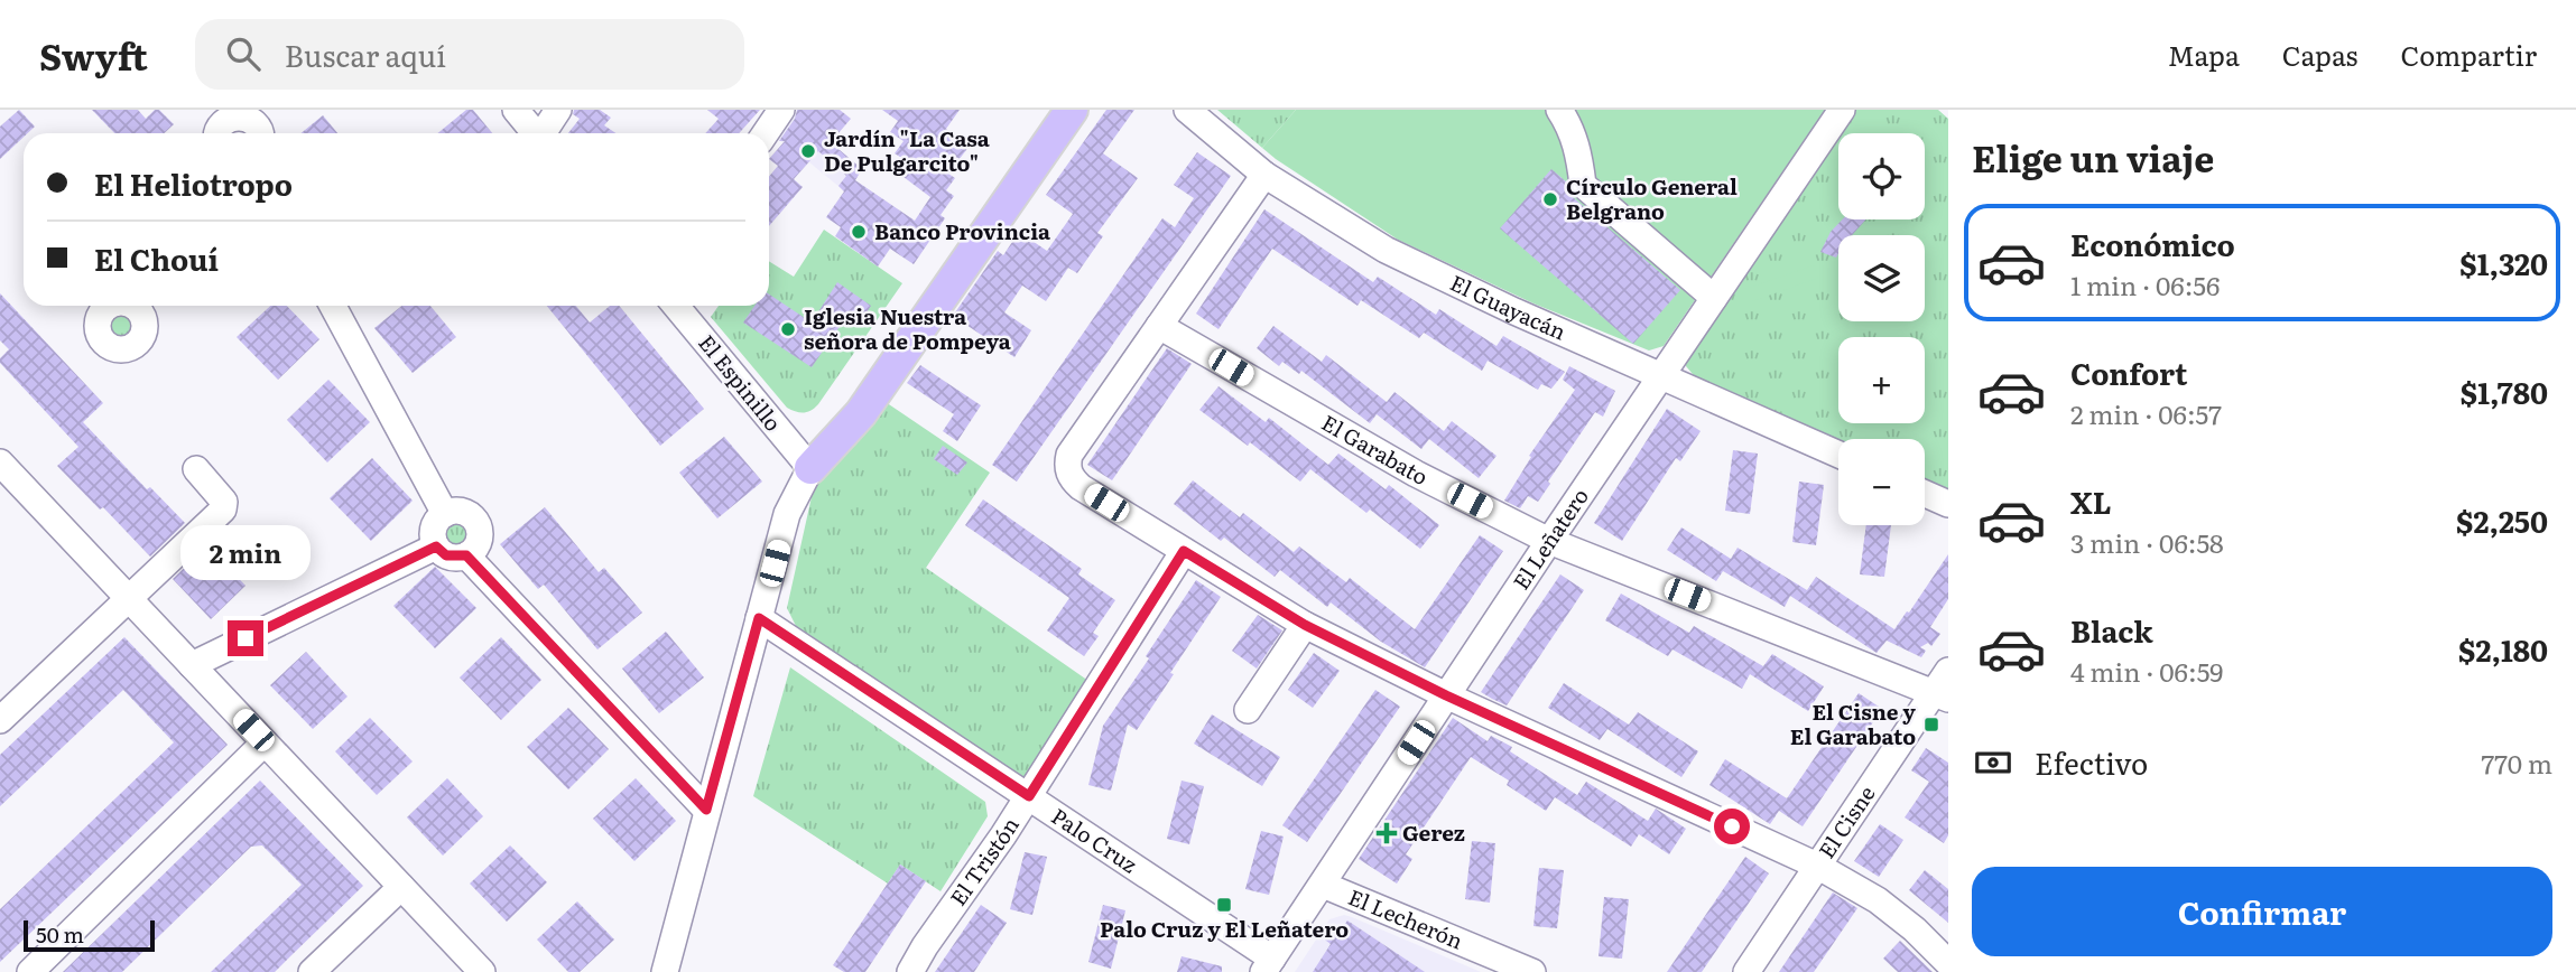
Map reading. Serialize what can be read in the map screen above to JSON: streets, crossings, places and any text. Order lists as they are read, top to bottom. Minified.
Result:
{"streets":{"street":["El Guayacán","El Espinillo","El Garabato","El Leñatero","El Cisne","Palo Cruz","El Tristón","El Lecherón"]},"crossings":[["El Guayacán","El Leñatero"],["El Garabato","El Leñatero"],["El Garabato","El Cisne"],["El Leñatero","Palo Cruz"],["El Leñatero","El Lecherón"],["Palo Cruz","El Tristón"]],"places":{"other":["Jardín \"La Casa De Pulgarcito\"","Círculo General Belgrano","Banco Provincia","Iglesia Nuestra señora de Pompeya"],"transit":["El Cisne y El Garabato","Palo Cruz y El Leñatero"],"health":["Gerez"]},"scale_bar":"50 m","page":{"header":"Swyft","search":"Buscar aquí","nav":["Mapa","Capas","Compartir"],"heading":"Elige un viaje","map_buttons":["+","−"],"banner":["El Heliotropo","El Chouí"],"list":[{"name":"Económico","note":"1 min · 06:56","value":"$1,320"},{"name":"Confort","note":"2 min · 06:57","value":"$1,780"},{"name":"XL","note":"3 min · 06:58","value":"$2,250"},{"name":"Black","note":"4 min · 06:59","value":"$2,180"}],"bubble":"2 min","pay":["Efectivo","770 m"],"buttons":"Confirmar","scale":"50 m"}}
